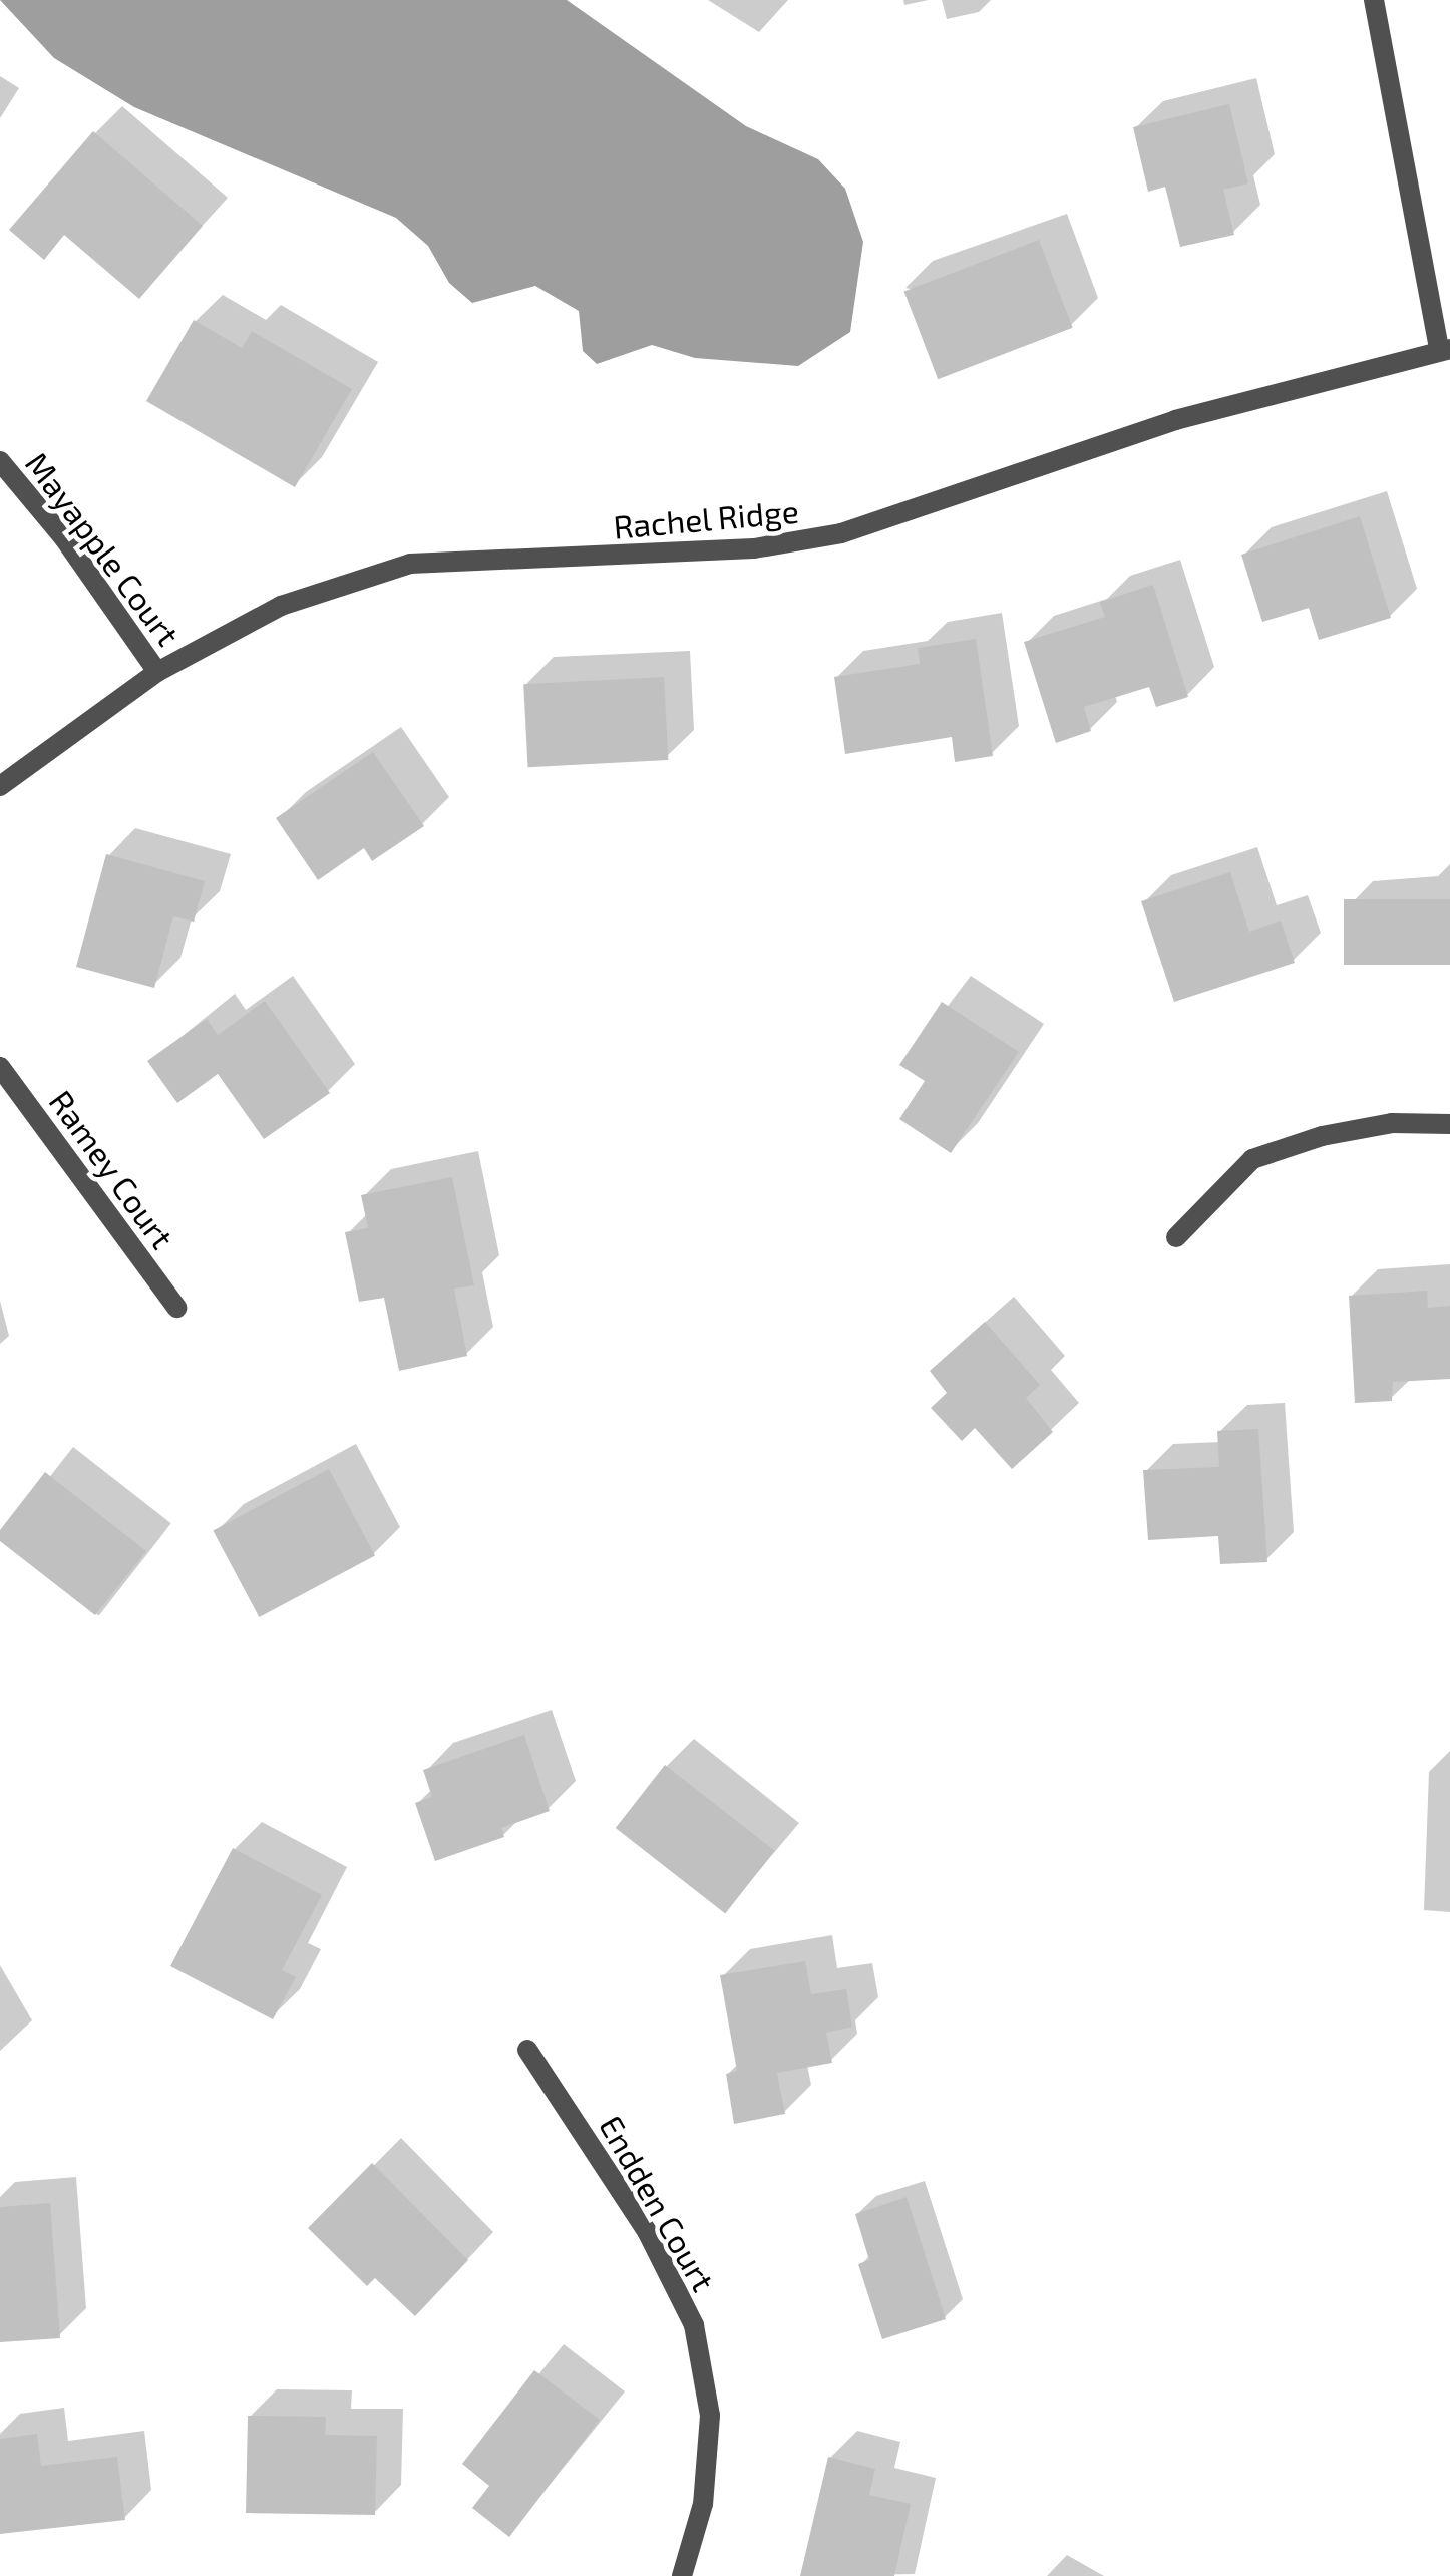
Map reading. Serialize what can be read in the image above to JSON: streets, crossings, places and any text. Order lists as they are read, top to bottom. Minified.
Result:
{"streets":{"street":["Rachel Ridge","Mayapple Court","Ramey Court","Endden Court"]},"crossings":[["Rachel Ridge","Mayapple Court"]]}
